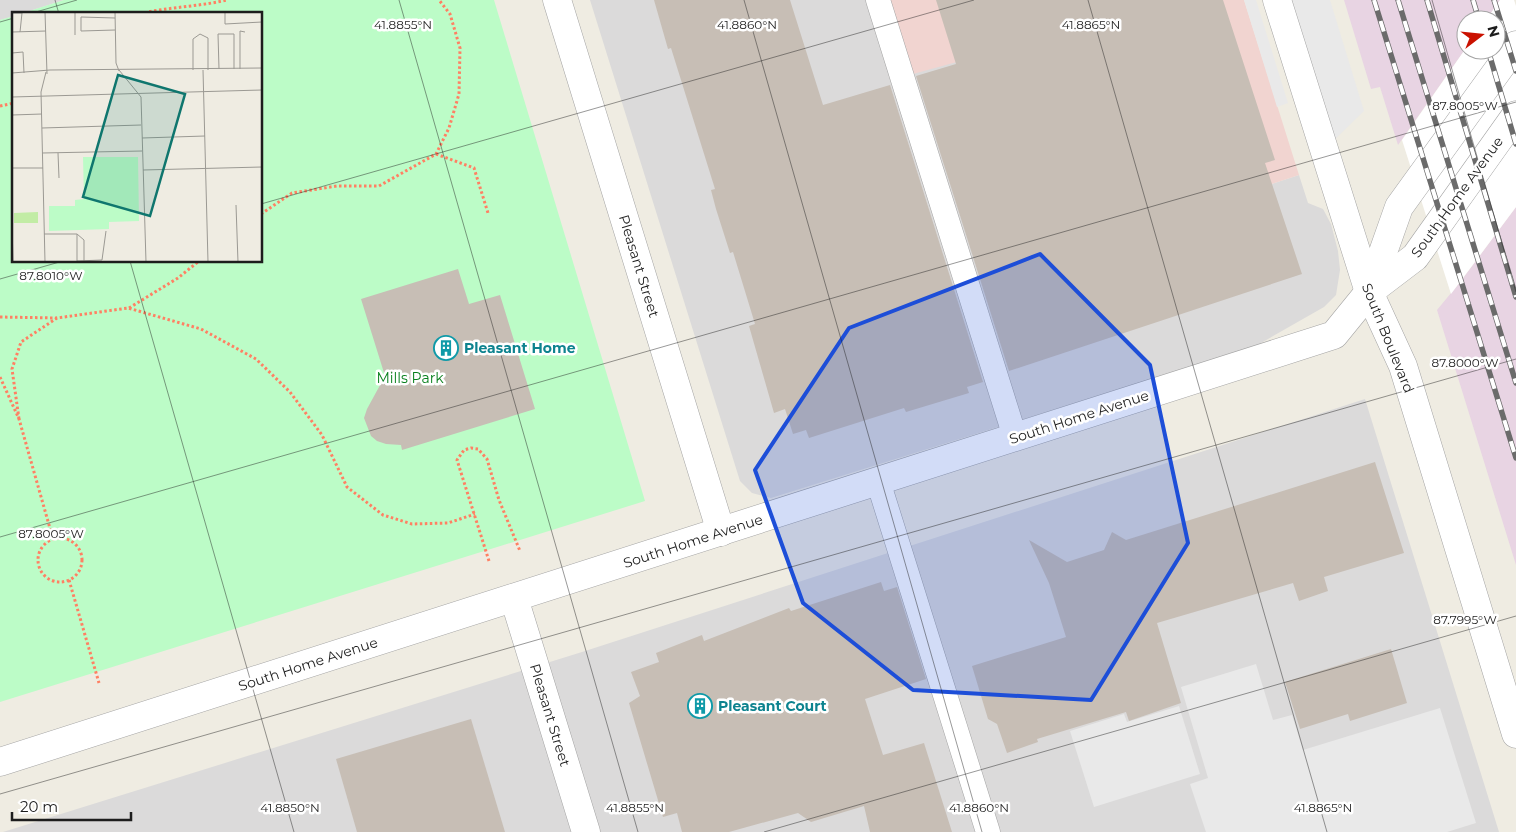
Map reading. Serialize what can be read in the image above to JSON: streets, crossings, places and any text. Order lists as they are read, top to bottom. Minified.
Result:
{"streets":{"street":["South Home Avenue","Pleasant Street","South Boulevard"]},"crossings":[["South Home Avenue","Pleasant Street"],["South Home Avenue","South Boulevard"]],"parks":["Mills Park"],"places":{"building":["Pleasant Home","Pleasant Court"]},"scale_bar":"20 m","north":"right","coordinates":["41.8855°N","41.8860°N","41.8865°N","87.8005°W","87.8010°W","87.8000°W","87.7995°W","41.8850°N"]}
